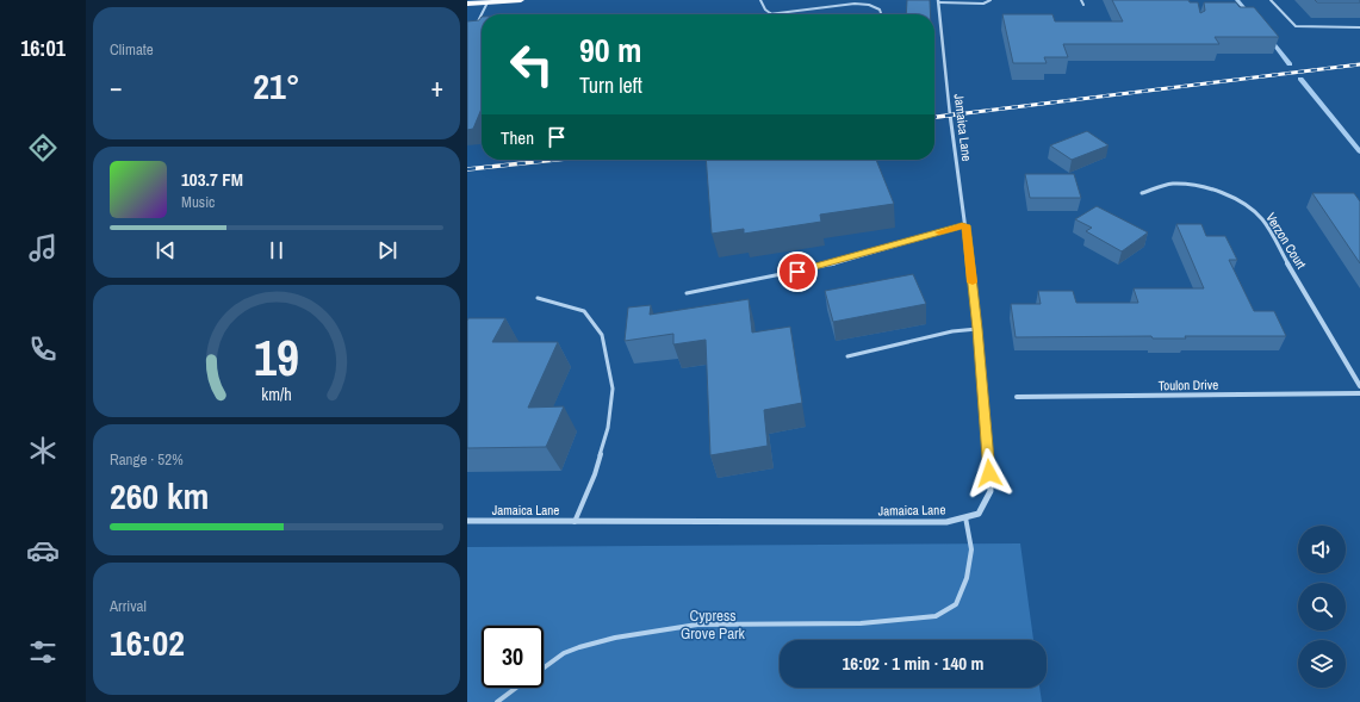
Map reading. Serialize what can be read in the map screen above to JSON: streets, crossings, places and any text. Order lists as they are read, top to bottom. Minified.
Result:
{"streets":{"street":["Jamaica Lane","Verzon Court","Toulon Drive"]},"parks":["Cypress Grove Park"],"page":{"tabs":"16:01","tile":["Climate",["Range · 52%","260 km"],["Arrival","16:02"]],"turn":["90 m","Turn left"],"heat":["−","21°","+"],"then":"Then","song":["103.7 FM","Music"],"limit":"30","trip":"16:02 · 1 min · 140 m","gauge":["19","km/h"]}}
